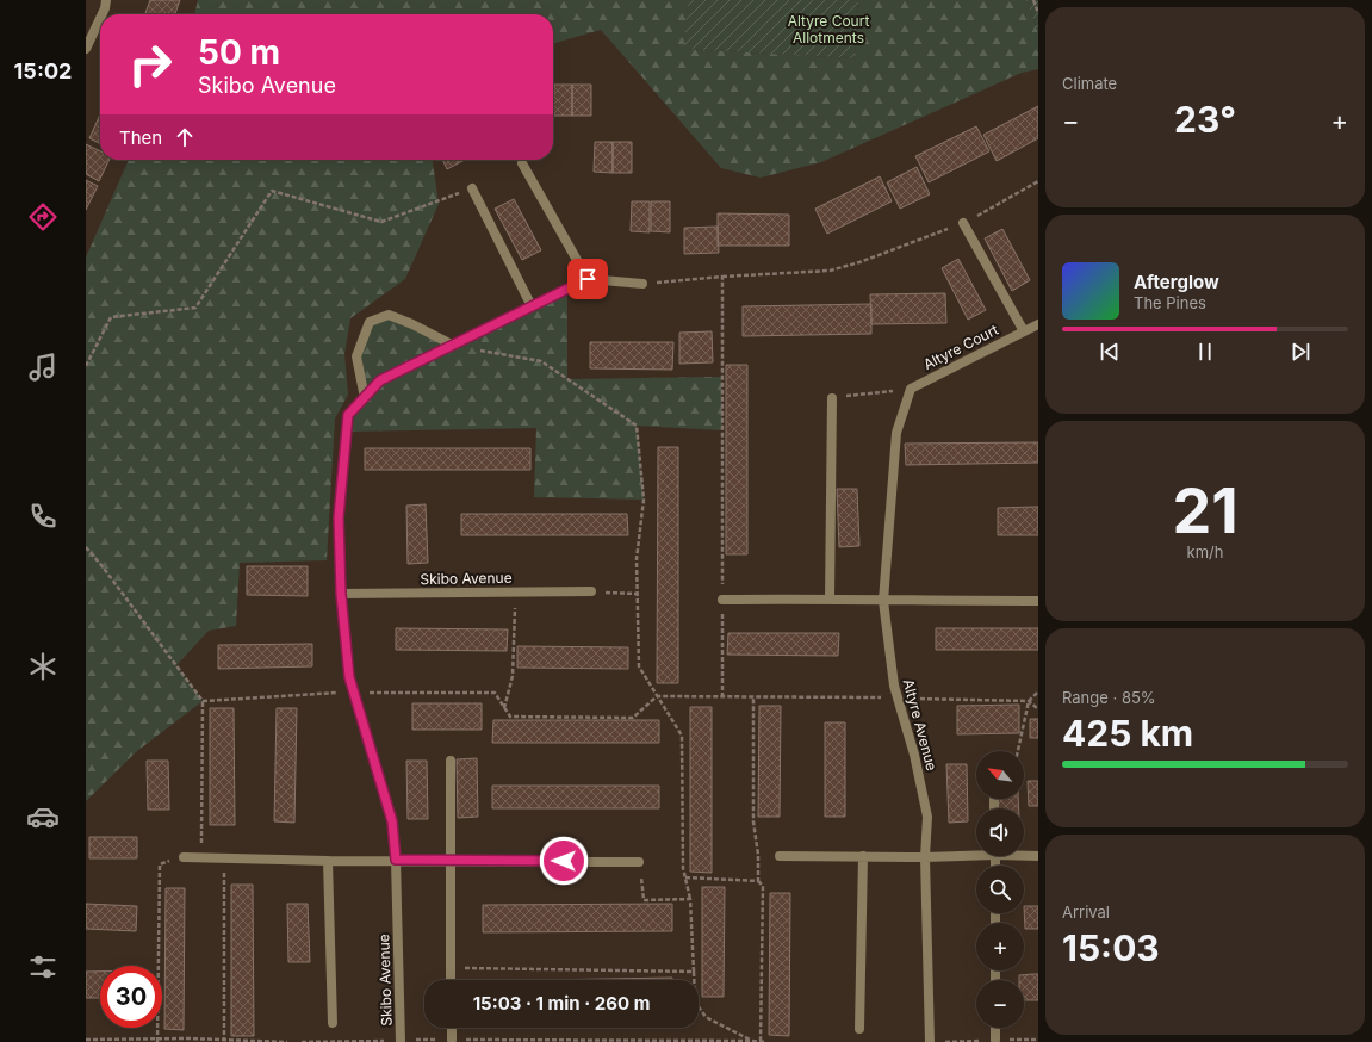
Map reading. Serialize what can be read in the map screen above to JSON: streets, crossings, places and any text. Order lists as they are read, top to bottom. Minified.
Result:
{"streets":{"street":["Altyre Court","Skibo Avenue","Altyre Avenue"]},"crossings":[["Altyre Court","Altyre Avenue"]],"parks":["Altyre Court Allotments"],"north":"top left","page":{"tabs":"15:02","tile":["Climate",["21","km/h"],["Range · 85%","425 km"],["Arrival","15:03"]],"turn":["50 m","Skibo Avenue"],"heat":["−","23°","+"],"then":"Then","song":["Afterglow","The Pines"],"map_buttons":["+","−"],"limit":"30","trip":"15:03 · 1 min · 260 m"}}
